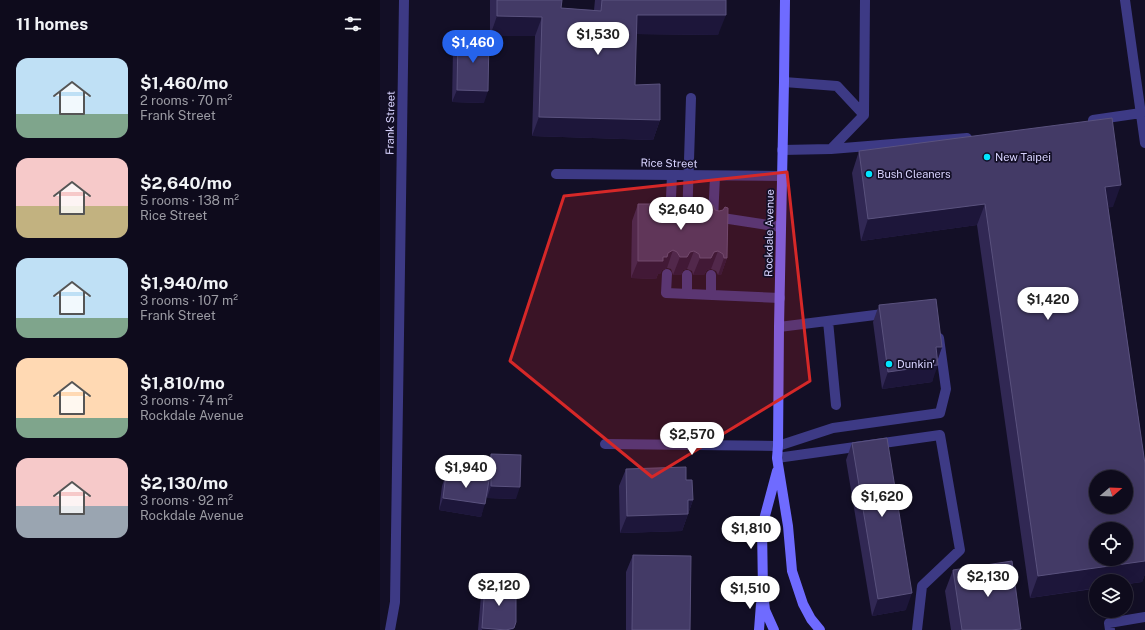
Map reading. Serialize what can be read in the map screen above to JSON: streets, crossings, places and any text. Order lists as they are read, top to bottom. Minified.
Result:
{"streets":{"main road":["Rockdale Avenue"],"street":["Frank Street","Rice Street"]},"crossings":[["Rice Street","Rockdale Avenue"]],"places":["New Taipei","Bush Cleaners","Dunkin'"],"north":"right","page":{"heading":"11 homes","price":["$1,530","$1,460","$2,640","$1,420","$2,570","$1,940","$1,620","$1,810","$2,130","$2,120","$1,510"],"list":[{"name":"$1,460/mo","note":"2 rooms · 70 m² · Frank Street"},{"name":"$2,640/mo","note":"5 rooms · 138 m² · Rice Street"},{"name":"$1,940/mo","note":"3 rooms · 107 m² · Frank Street"},{"name":"$1,810/mo","note":"3 rooms · 74 m² · Rockdale Avenue"},{"name":"$2,130/mo","note":"3 rooms · 92 m² · Rockdale Avenue"}]}}
